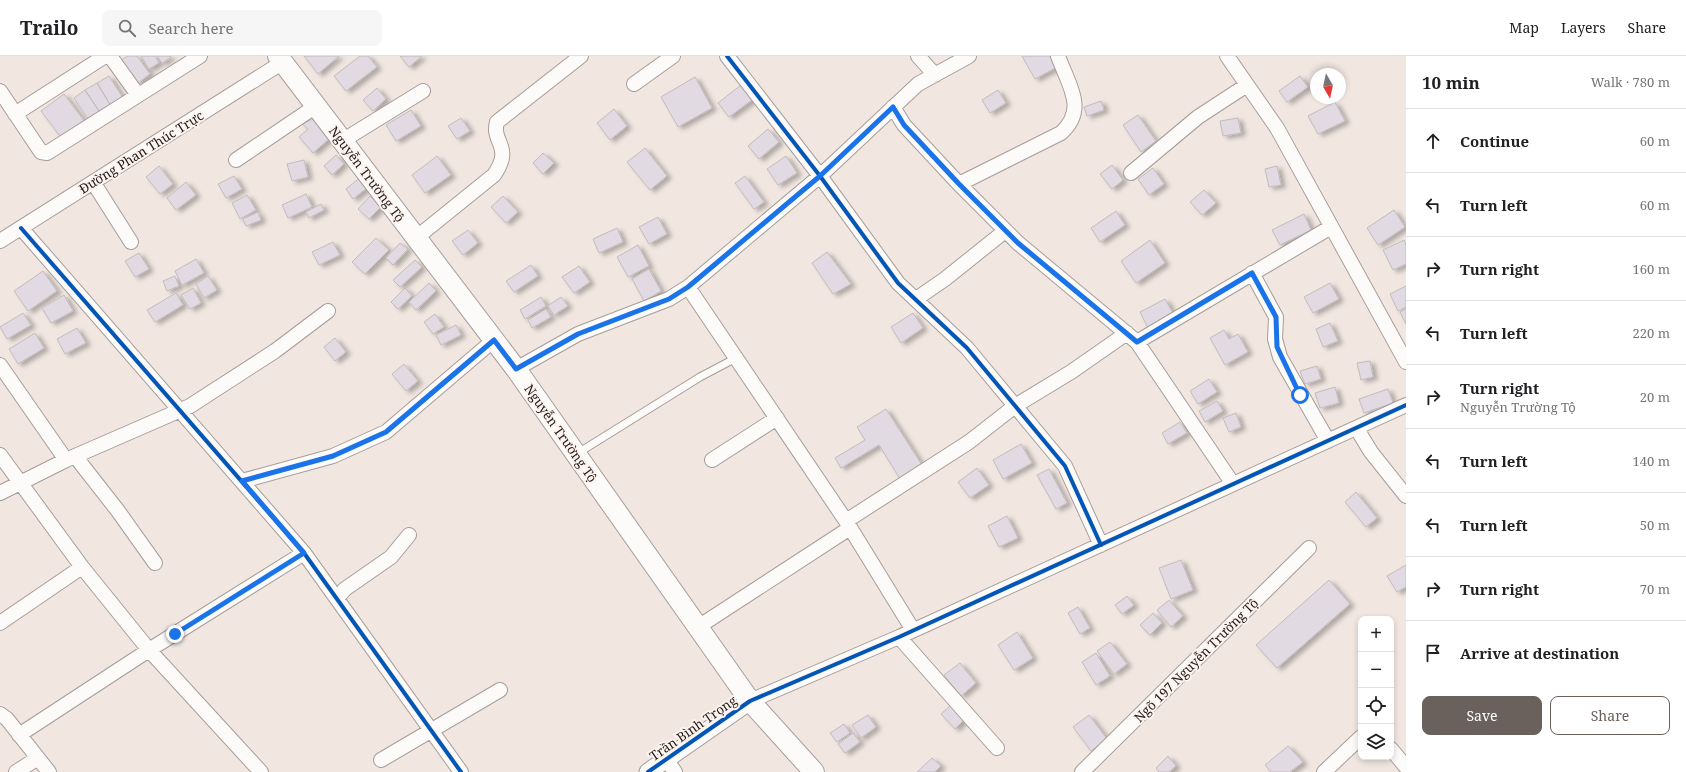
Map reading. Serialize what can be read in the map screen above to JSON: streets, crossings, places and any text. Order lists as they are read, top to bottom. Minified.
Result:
{"streets":{"main road":["Nguyễn Trường Tộ"],"street":["Đường Phan Thúc Trực","Ngõ 197 Nguyễn Trường Tộ","Trần Bình Trọng"]},"crossings":[["Đường Phan Thúc Trực","Nguyễn Trường Tộ"],["Nguyễn Trường Tộ","Trần Bình Trọng"]],"north":"bottom","page":{"header":"Trailo","search":"Search here","nav":["Map","Layers","Share"],"heading":["10 min","Walk · 780 m"],"list":[["Continue","60 m"],["Turn left","60 m"],["Turn right","160 m"],["Turn left","220 m"],["Turn right","Nguyễn Trường Tộ","20 m"],["Turn left","140 m"],["Turn left","50 m"],["Turn right","70 m"],"Arrive at destination"],"map_buttons":["+","−"],"buttons":["Save","Share"]}}
